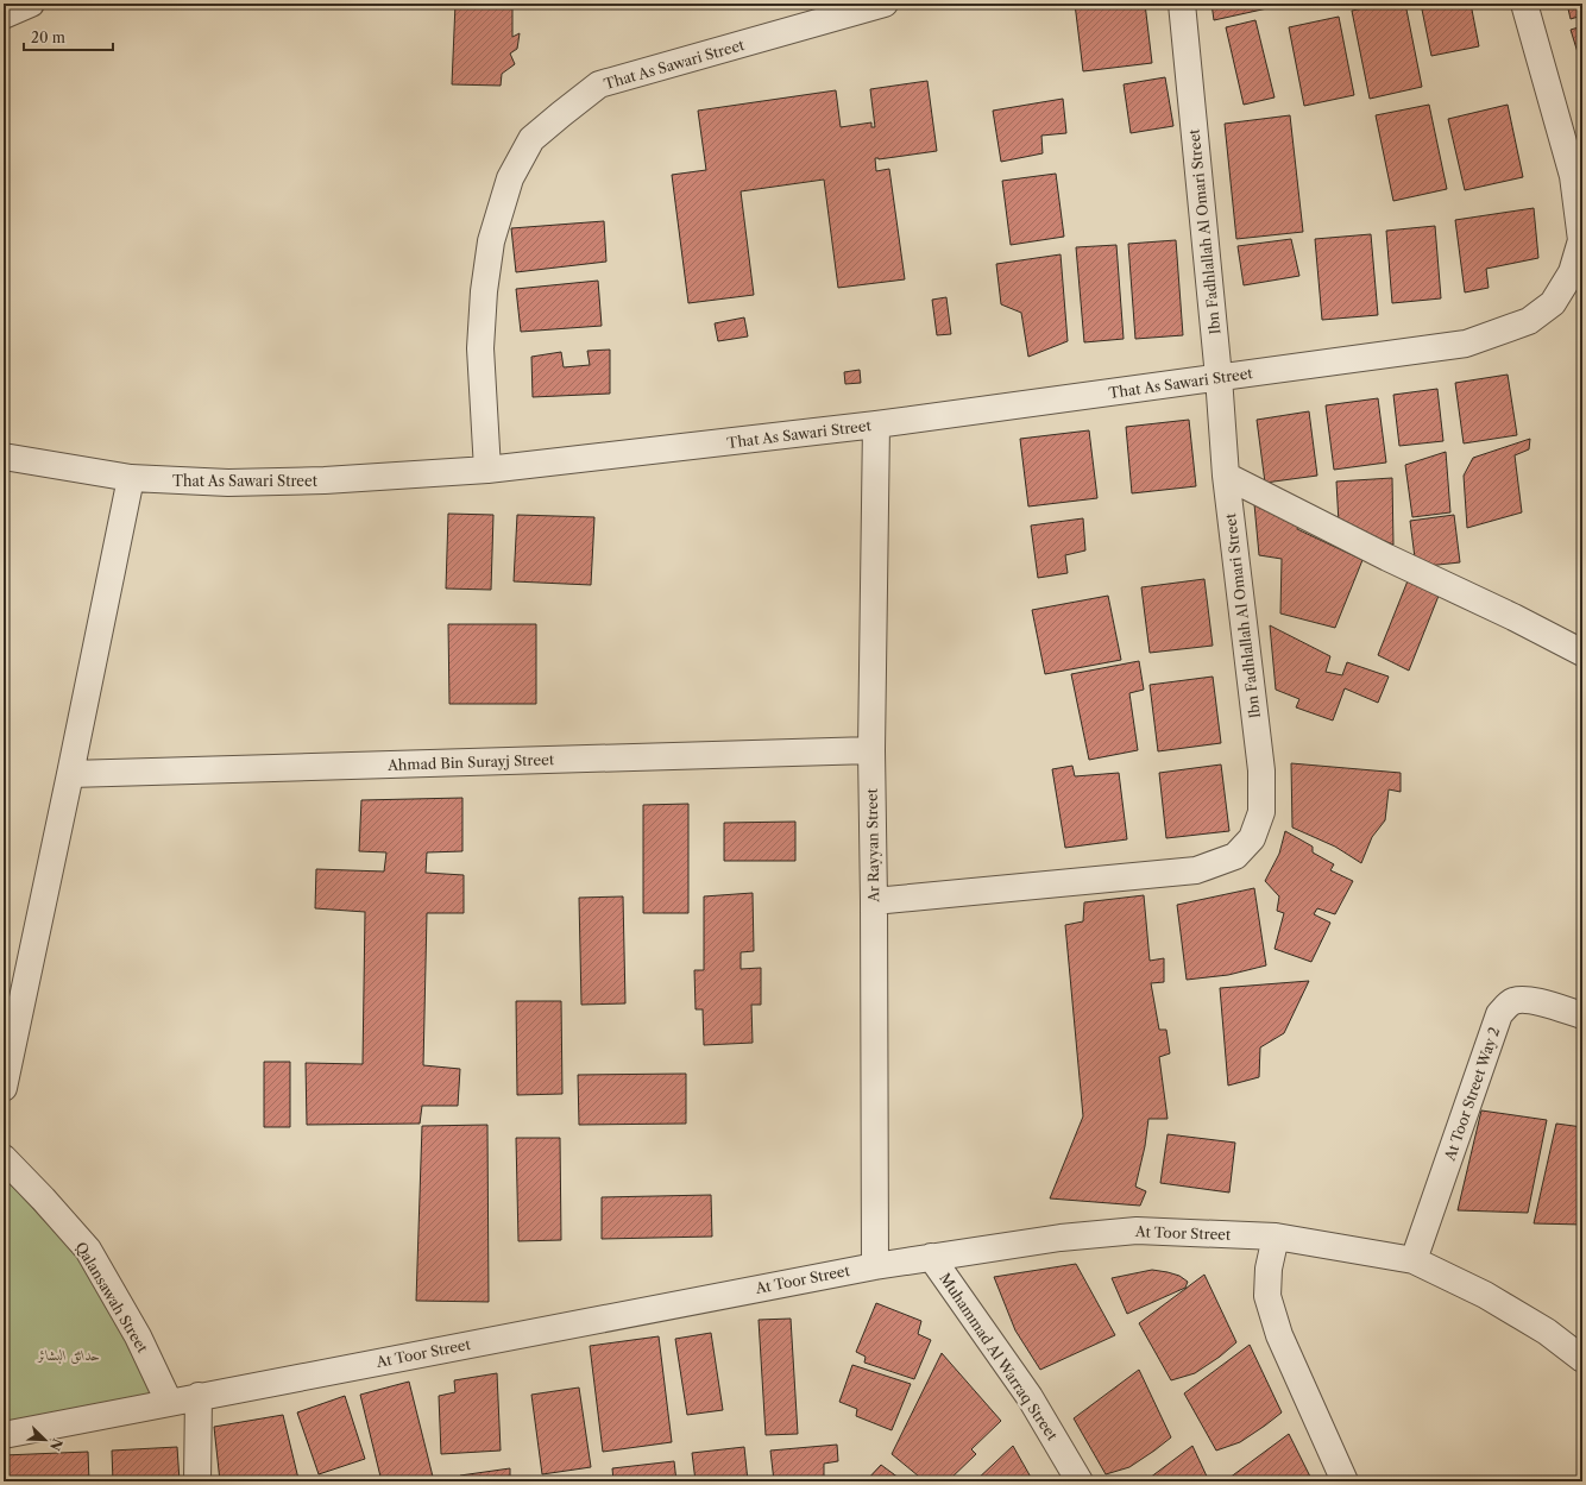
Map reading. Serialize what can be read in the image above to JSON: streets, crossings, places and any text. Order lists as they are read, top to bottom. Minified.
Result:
{"streets":{"street":["That As Sawari Street","Ibn Fadhlallah Al Omari Street","Ahmad Bin Surayj Street","Ar Rayyan Street","At Toor Street Way 2","At Toor Street","Qalansawah Street","Muhammad Al Warraq Street"]},"crossings":[["That As Sawari Street","Ibn Fadhlallah Al Omari Street"],["That As Sawari Street","Ar Rayyan Street"],["Ibn Fadhlallah Al Omari Street","Ar Rayyan Street"],["Ahmad Bin Surayj Street","Ar Rayyan Street"],["Ar Rayyan Street","At Toor Street"],["At Toor Street Way 2","At Toor Street"],["At Toor Street","Qalansawah Street"],["At Toor Street","Muhammad Al Warraq Street"]],"parks":["حدائق البشائر"],"scale_bar":"20 m","north":"bottom right"}
